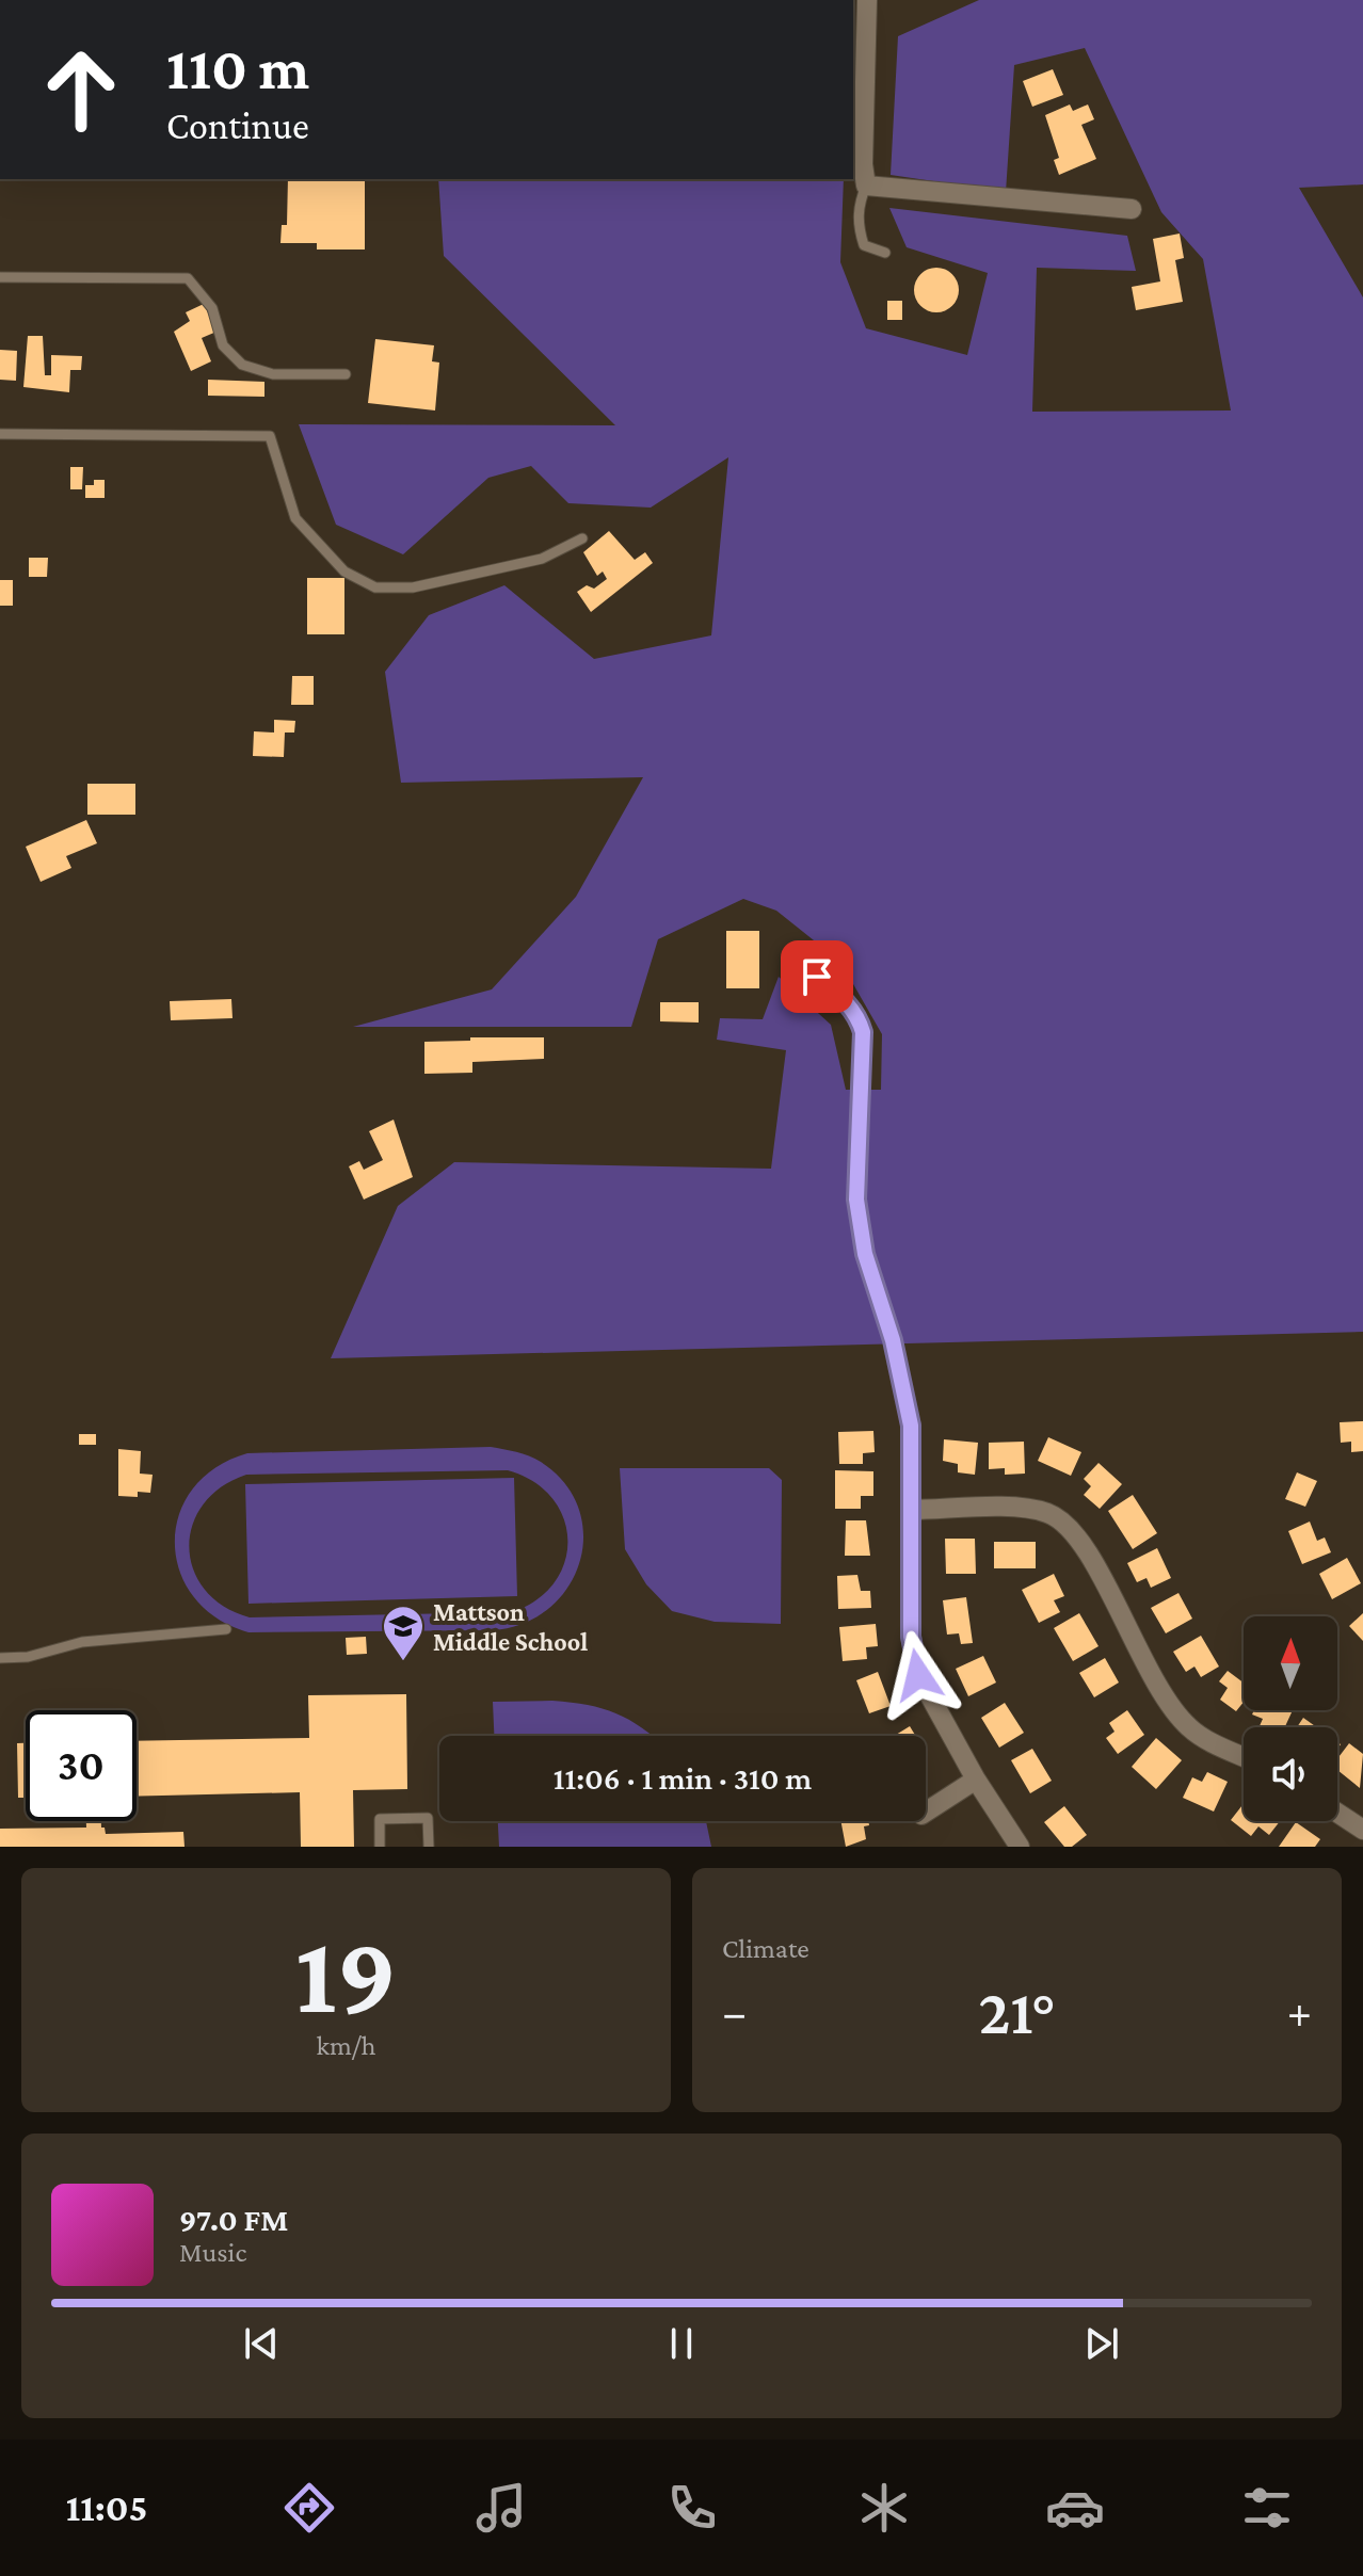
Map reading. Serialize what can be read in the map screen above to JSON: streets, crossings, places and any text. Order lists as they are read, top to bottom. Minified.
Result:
{"places":{"school or university":["Mattson Middle School"]},"north":"top","page":{"turn":["110 m","Continue"],"limit":"30","trip":"11:06 · 1 min · 310 m","tile":[["19","km/h"],"Climate"],"heat":["−","21°","+"],"song":["97.0 FM","Music"],"tabs":"11:05"}}
